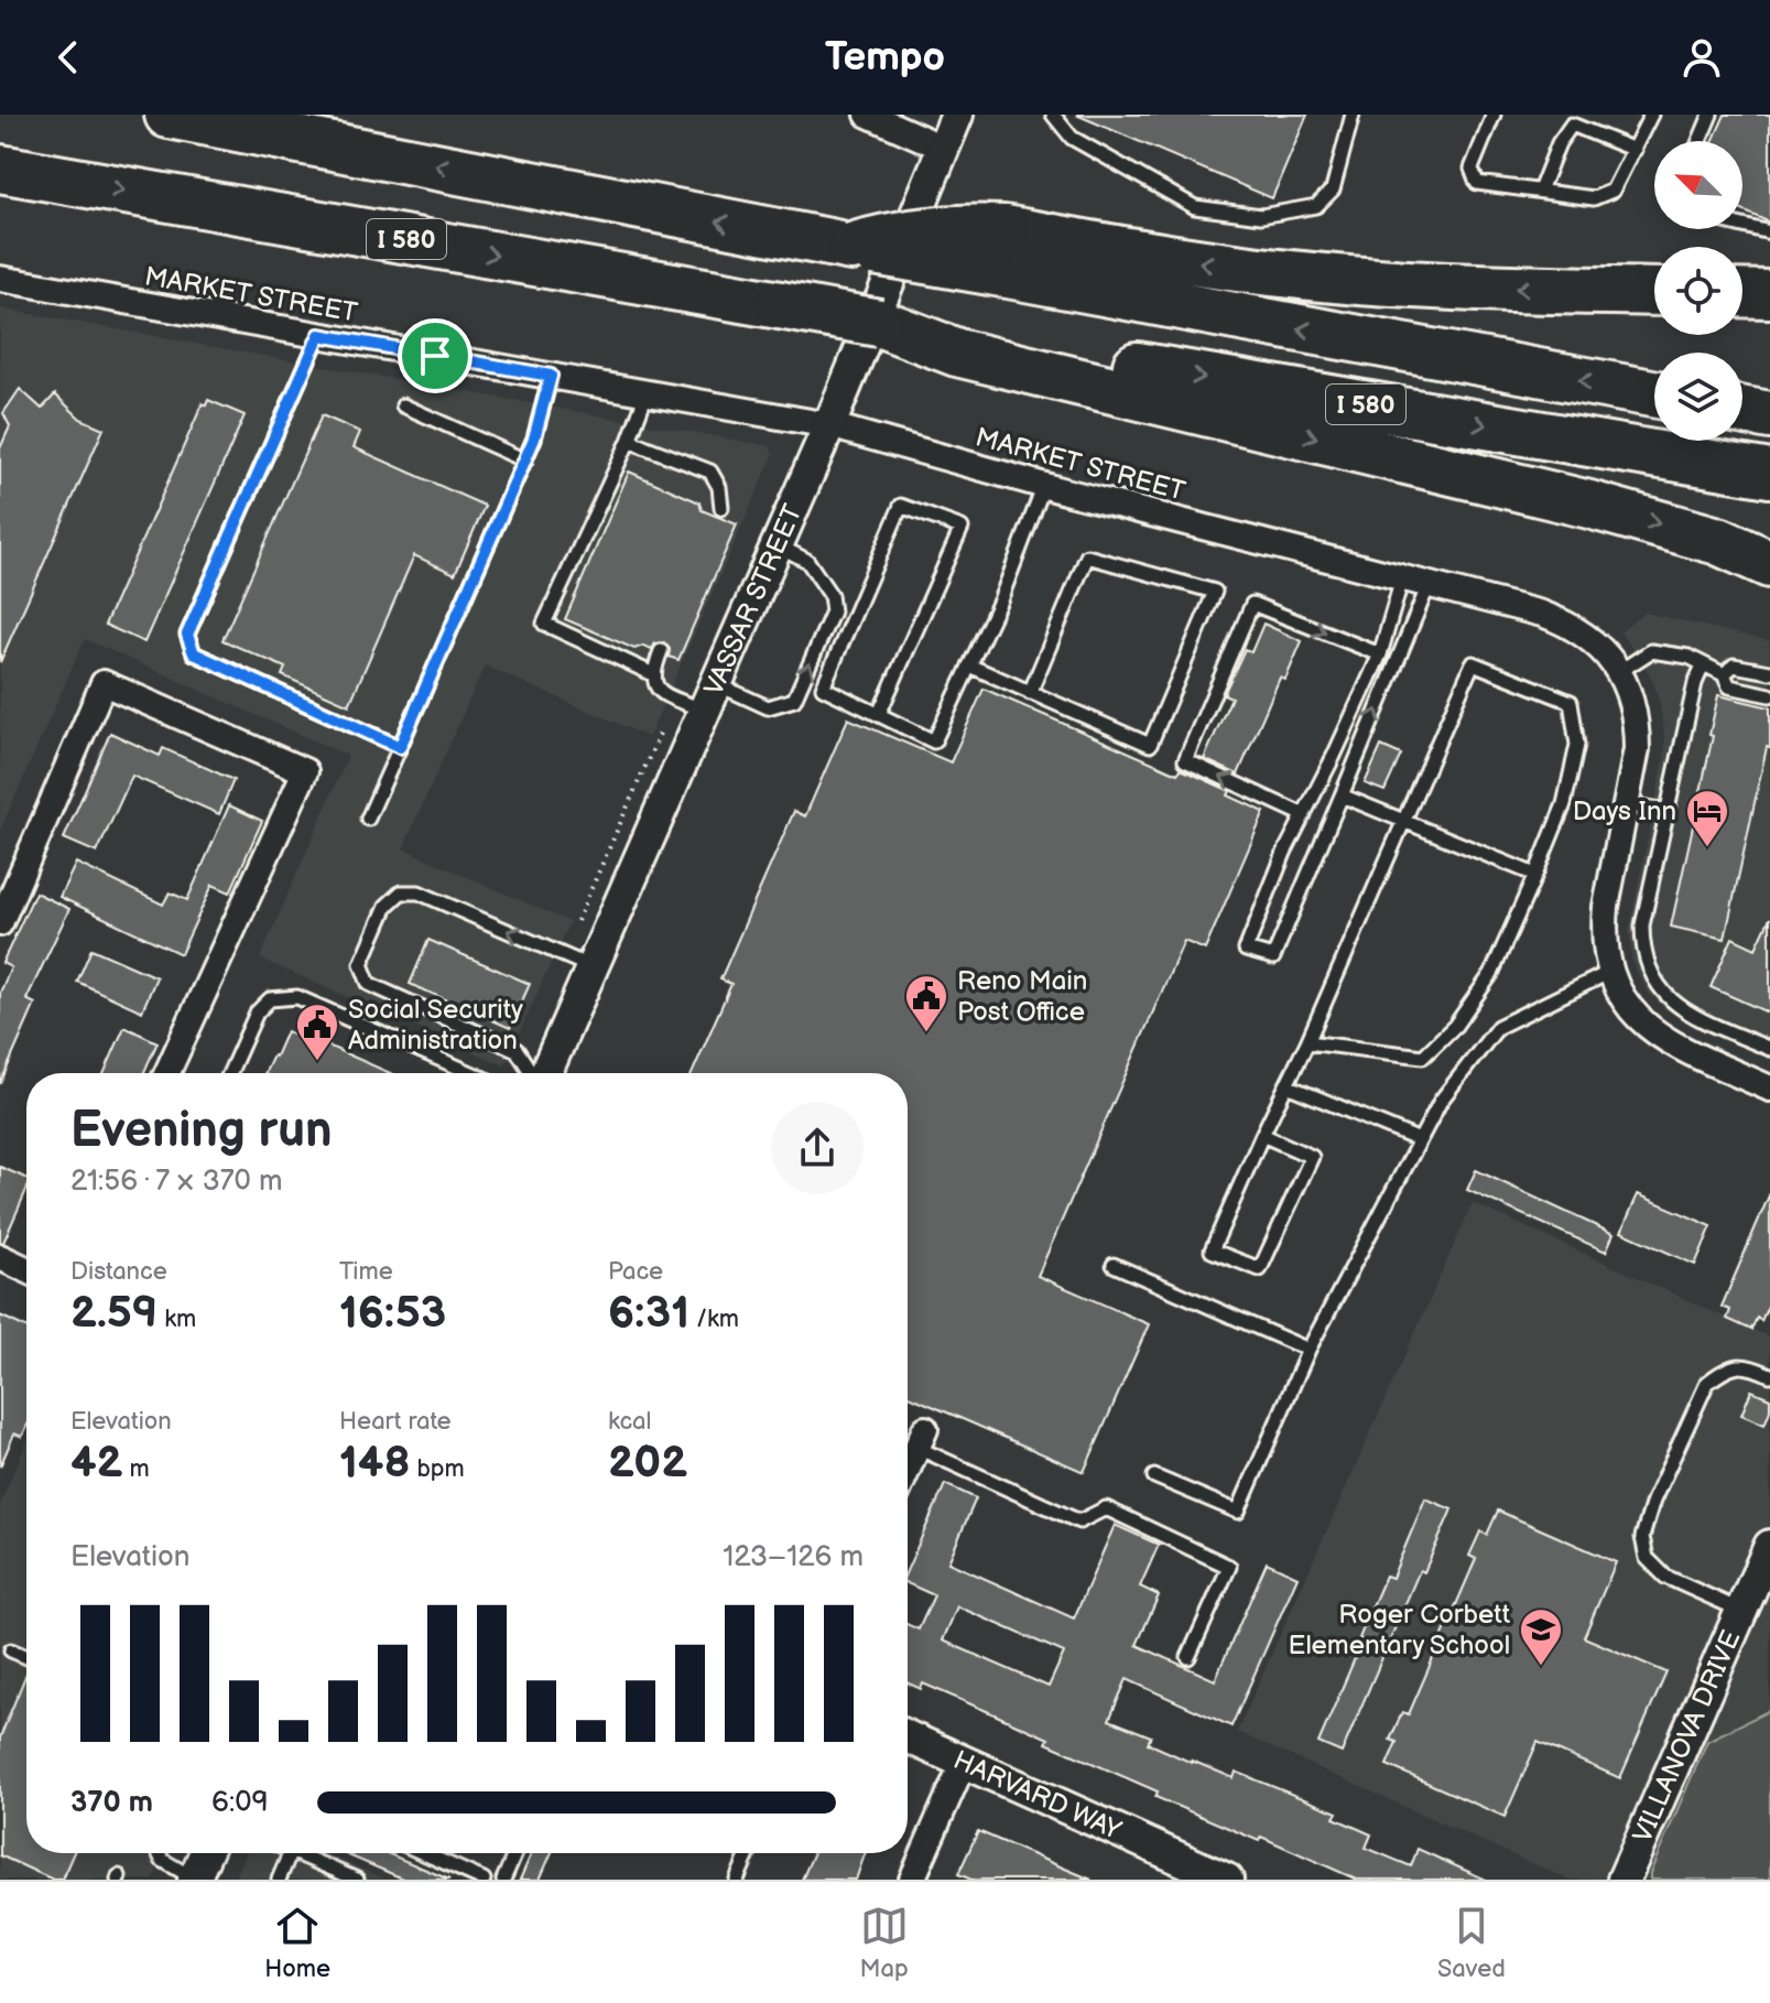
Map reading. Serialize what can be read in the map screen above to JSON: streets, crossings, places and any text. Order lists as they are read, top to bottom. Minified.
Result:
{"streets":{"highway":["I 580"],"street":["MARKET STREET","VASSAR STREET","VILLANOVA DRIVE","HARVARD WAY"]},"crossings":[["MARKET STREET","VASSAR STREET"]],"places":{"hotel":["Days Inn"],"public building":["Reno Main Post Office","Social Security Administration"],"school or university":["Roger Corbett Elementary School"]},"north":"top left","page":{"header":"Tempo","heading":["Evening run","21:56 · 7 × 370 m"],"stats":[["Distance","2.59 km"],["Time","16:53"],["Pace","6:31 /km"],["Elevation","42 m"],["Heart rate","148 bpm"],["kcal","202"]],"chart":["Elevation","123–126 m"],"list":[{"name":"370 m","note":"6:09"}],"tabs":["Home","Map","Saved"]}}
